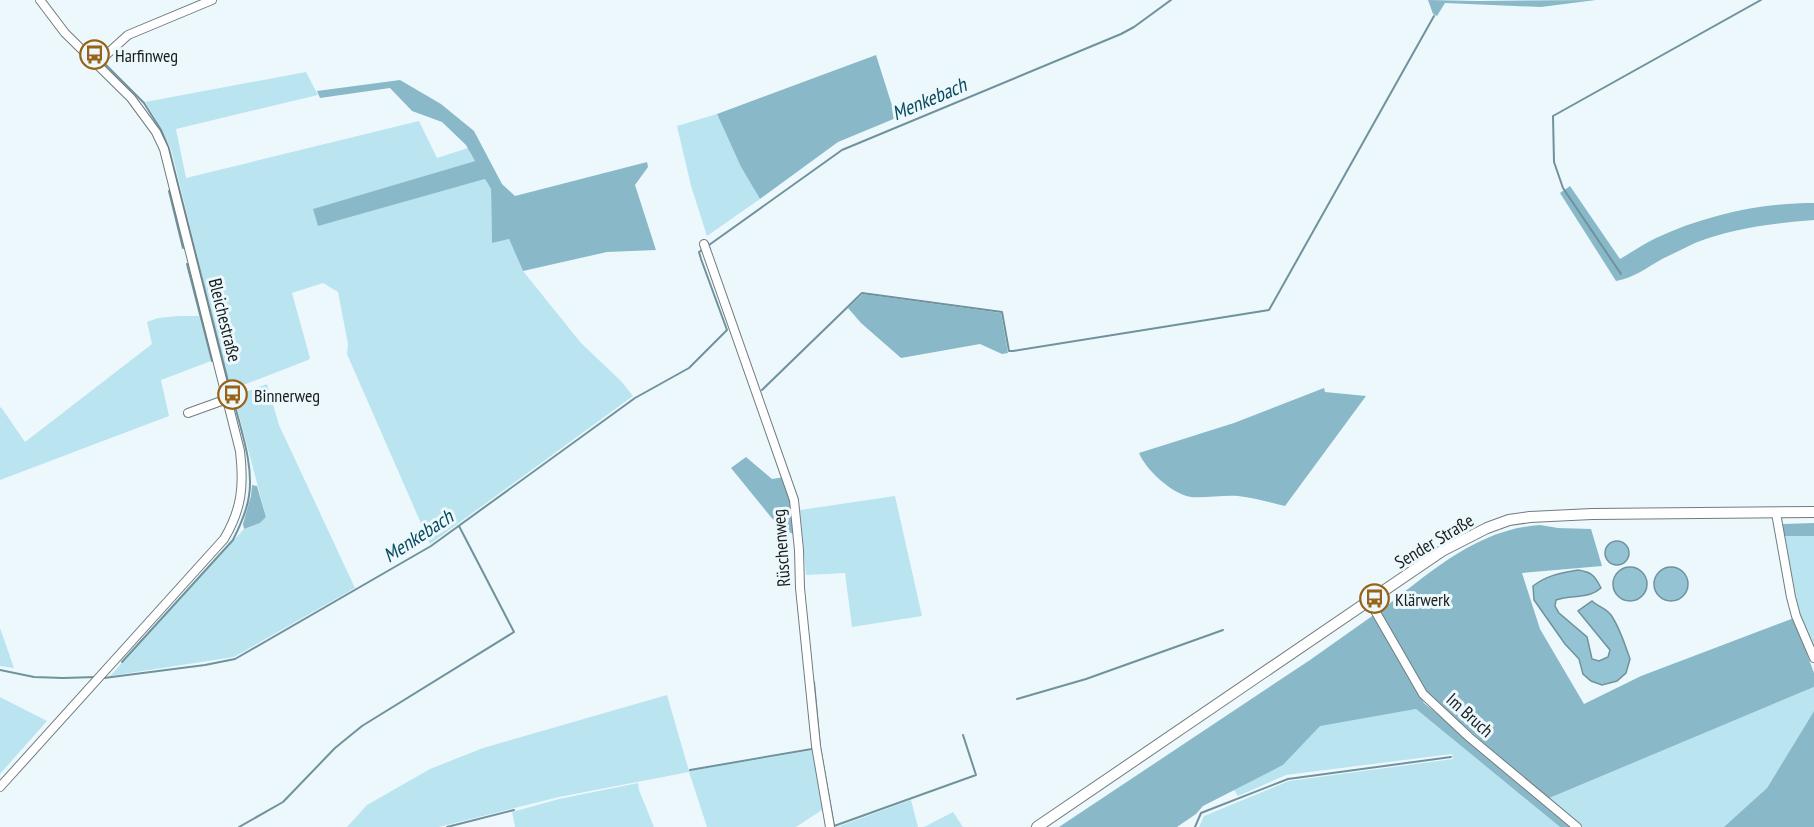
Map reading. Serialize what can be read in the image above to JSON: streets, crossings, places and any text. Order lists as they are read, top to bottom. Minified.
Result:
{"streets":{"main road":["Sender Straße"],"street":["Bleichestraße","Rüschenweg","Im Bruch"]},"crossings":[["Sender Straße","Im Bruch"]],"water":["Menkebach"],"places":{"bus stop":["Harfinweg","Binnerweg","Klärwerk"]}}
